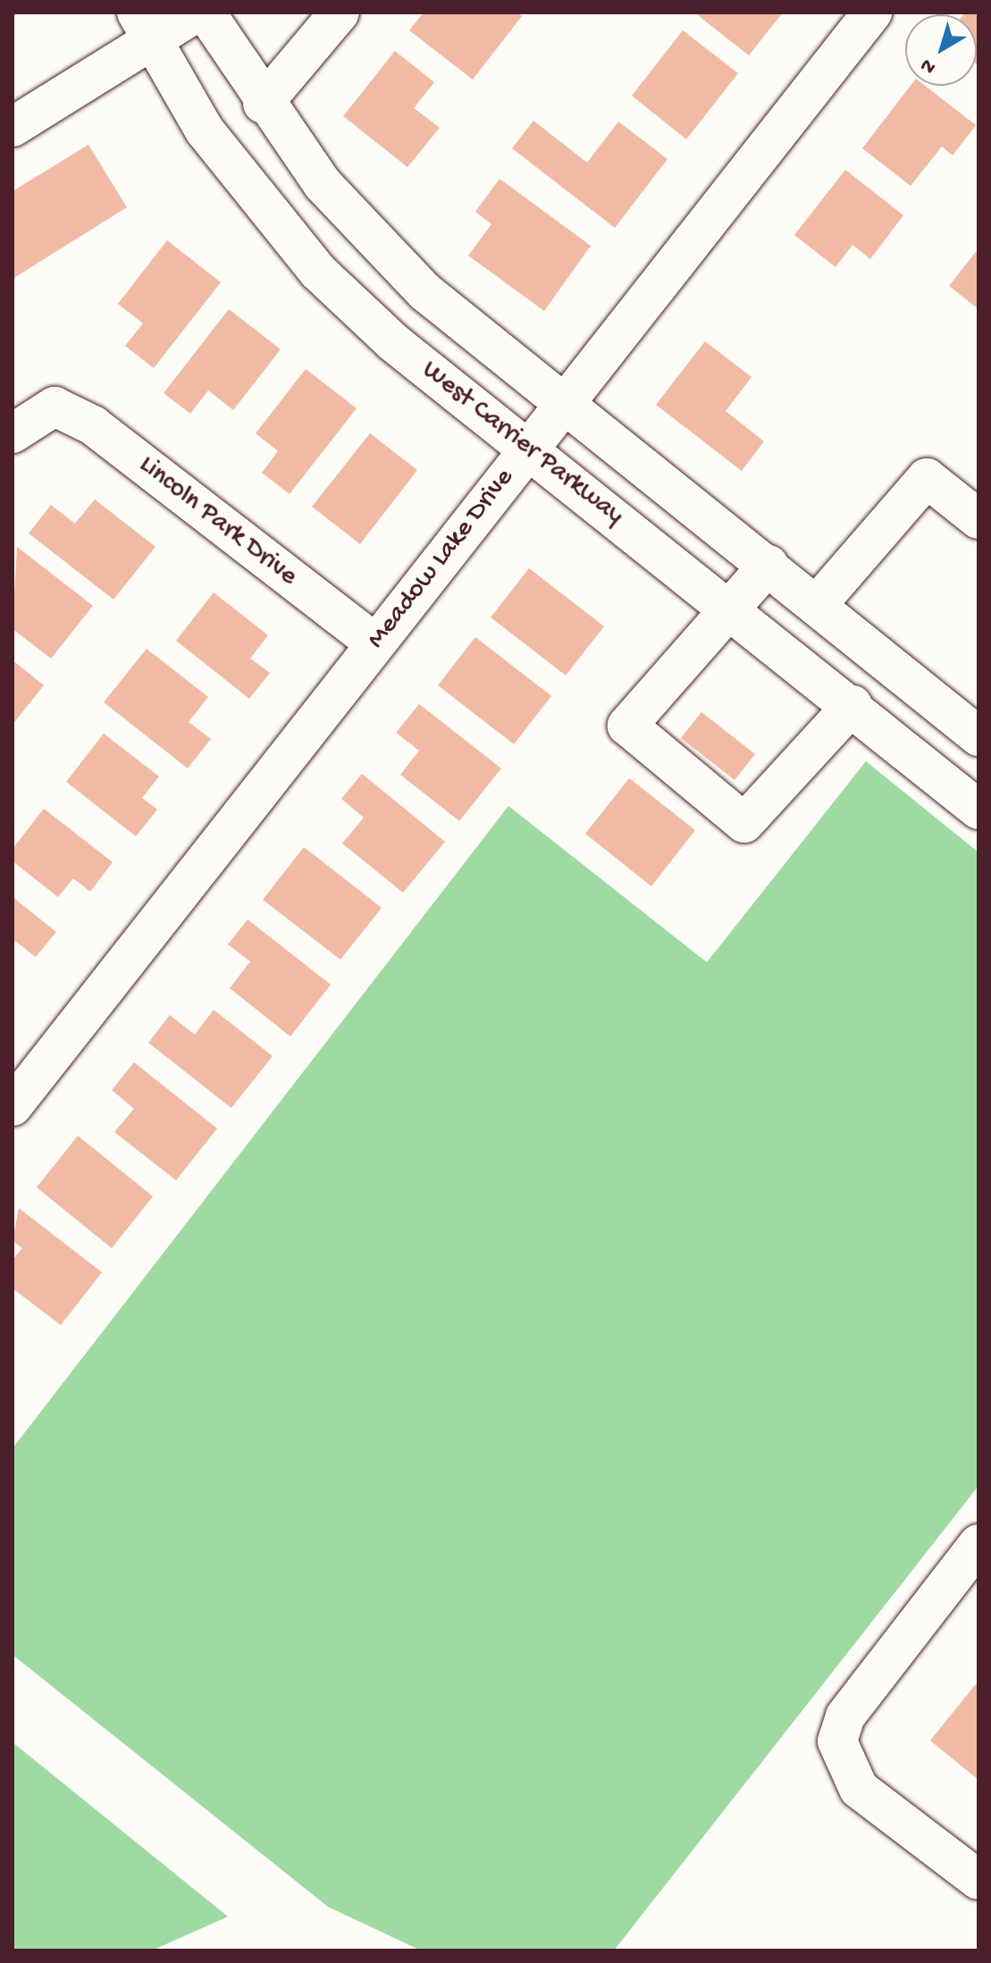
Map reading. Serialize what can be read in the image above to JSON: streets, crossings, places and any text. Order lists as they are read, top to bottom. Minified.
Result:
{"streets":{"main road":["West Carrier Parkway","Lincoln Park Drive","Meadow Lake Drive"]},"crossings":[["West Carrier Parkway","Meadow Lake Drive"],["Lincoln Park Drive","Meadow Lake Drive"]],"north":"bottom left"}
